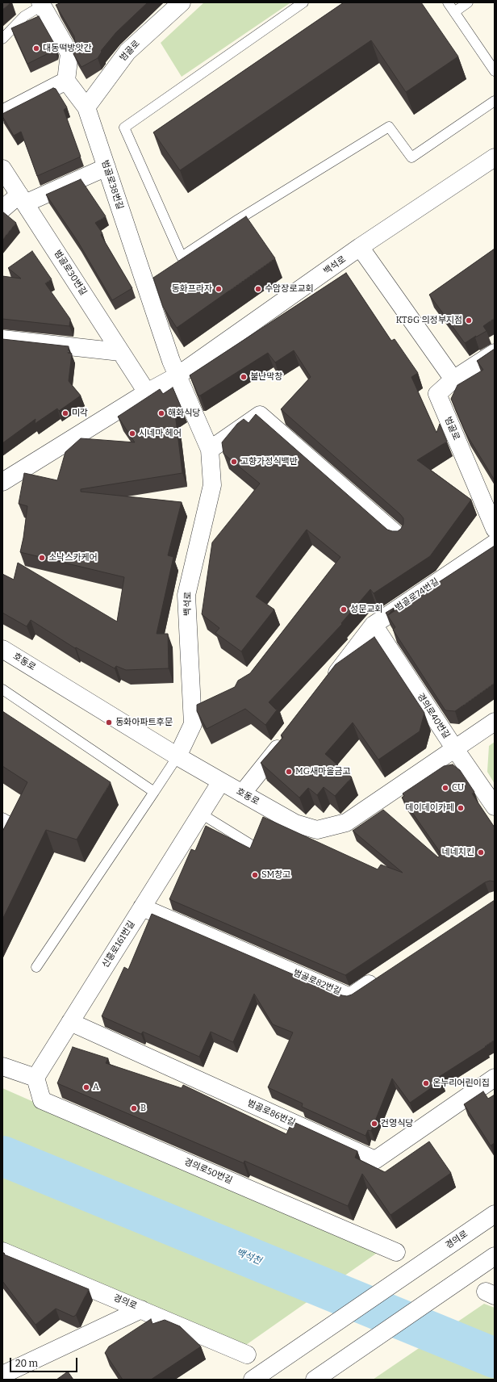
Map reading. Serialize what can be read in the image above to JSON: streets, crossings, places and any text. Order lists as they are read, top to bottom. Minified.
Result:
{"streets":{"street":["범골로","범골로38번길","백석로","범골로30번길","범골로74번길","호동로","경의로40번길","신흥로161번길","범골로82번길","범골로86번길","경의로50번길","경의로"]},"crossings":[["범골로","범골로38번길"],["범골로38번길","백석로"],["백석로","범골로30번길"],["백석로","호동로"],["범골로74번길","경의로40번길"],["호동로","경의로40번길"],["호동로","신흥로161번길"],["신흥로161번길","범골로82번길"],["신흥로161번길","범골로86번길"],["신흥로161번길","경의로50번길"]],"water":["백석천"],"places":["대동떡방앗간","동화프라자","수암장로교회","KT&G 의정부지점","불난막창","미각","해화식당","시네마 헤어","고향가정식백반","소낙스카케어","성문교회","동화아파트후문","MG새마을금고","CU","데이데이카페","네네치킨","SM창고","온누리어린이집","A","B","건영식당"],"scale_bar":"20 m"}
